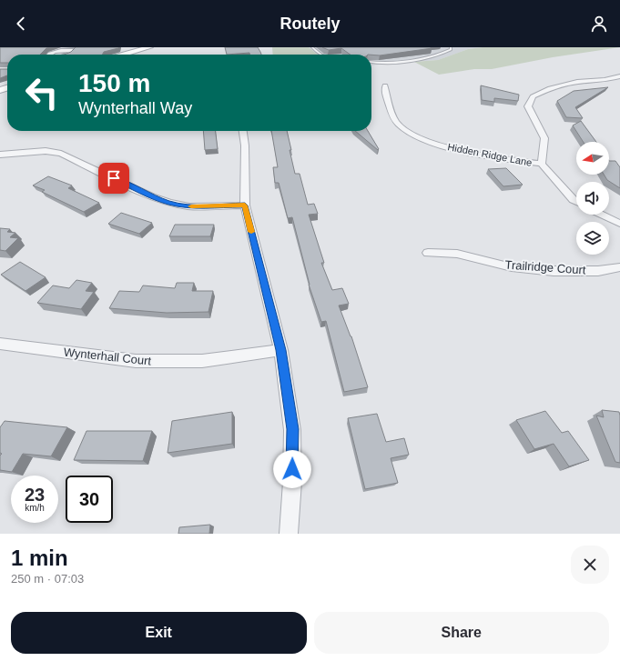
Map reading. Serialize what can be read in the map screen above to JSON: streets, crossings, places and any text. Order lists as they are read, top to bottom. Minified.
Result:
{"streets":{"street":["Hidden Ridge Lane","Trailridge Court","Wynterhall Court"]},"north":"left","page":{"header":"Routely","turn":["150 m","Wynterhall Way"],"speed":"23 km/h","limit":"30","heading":["1 min","250 m · 07:03"],"buttons":["Exit","Share"]}}
